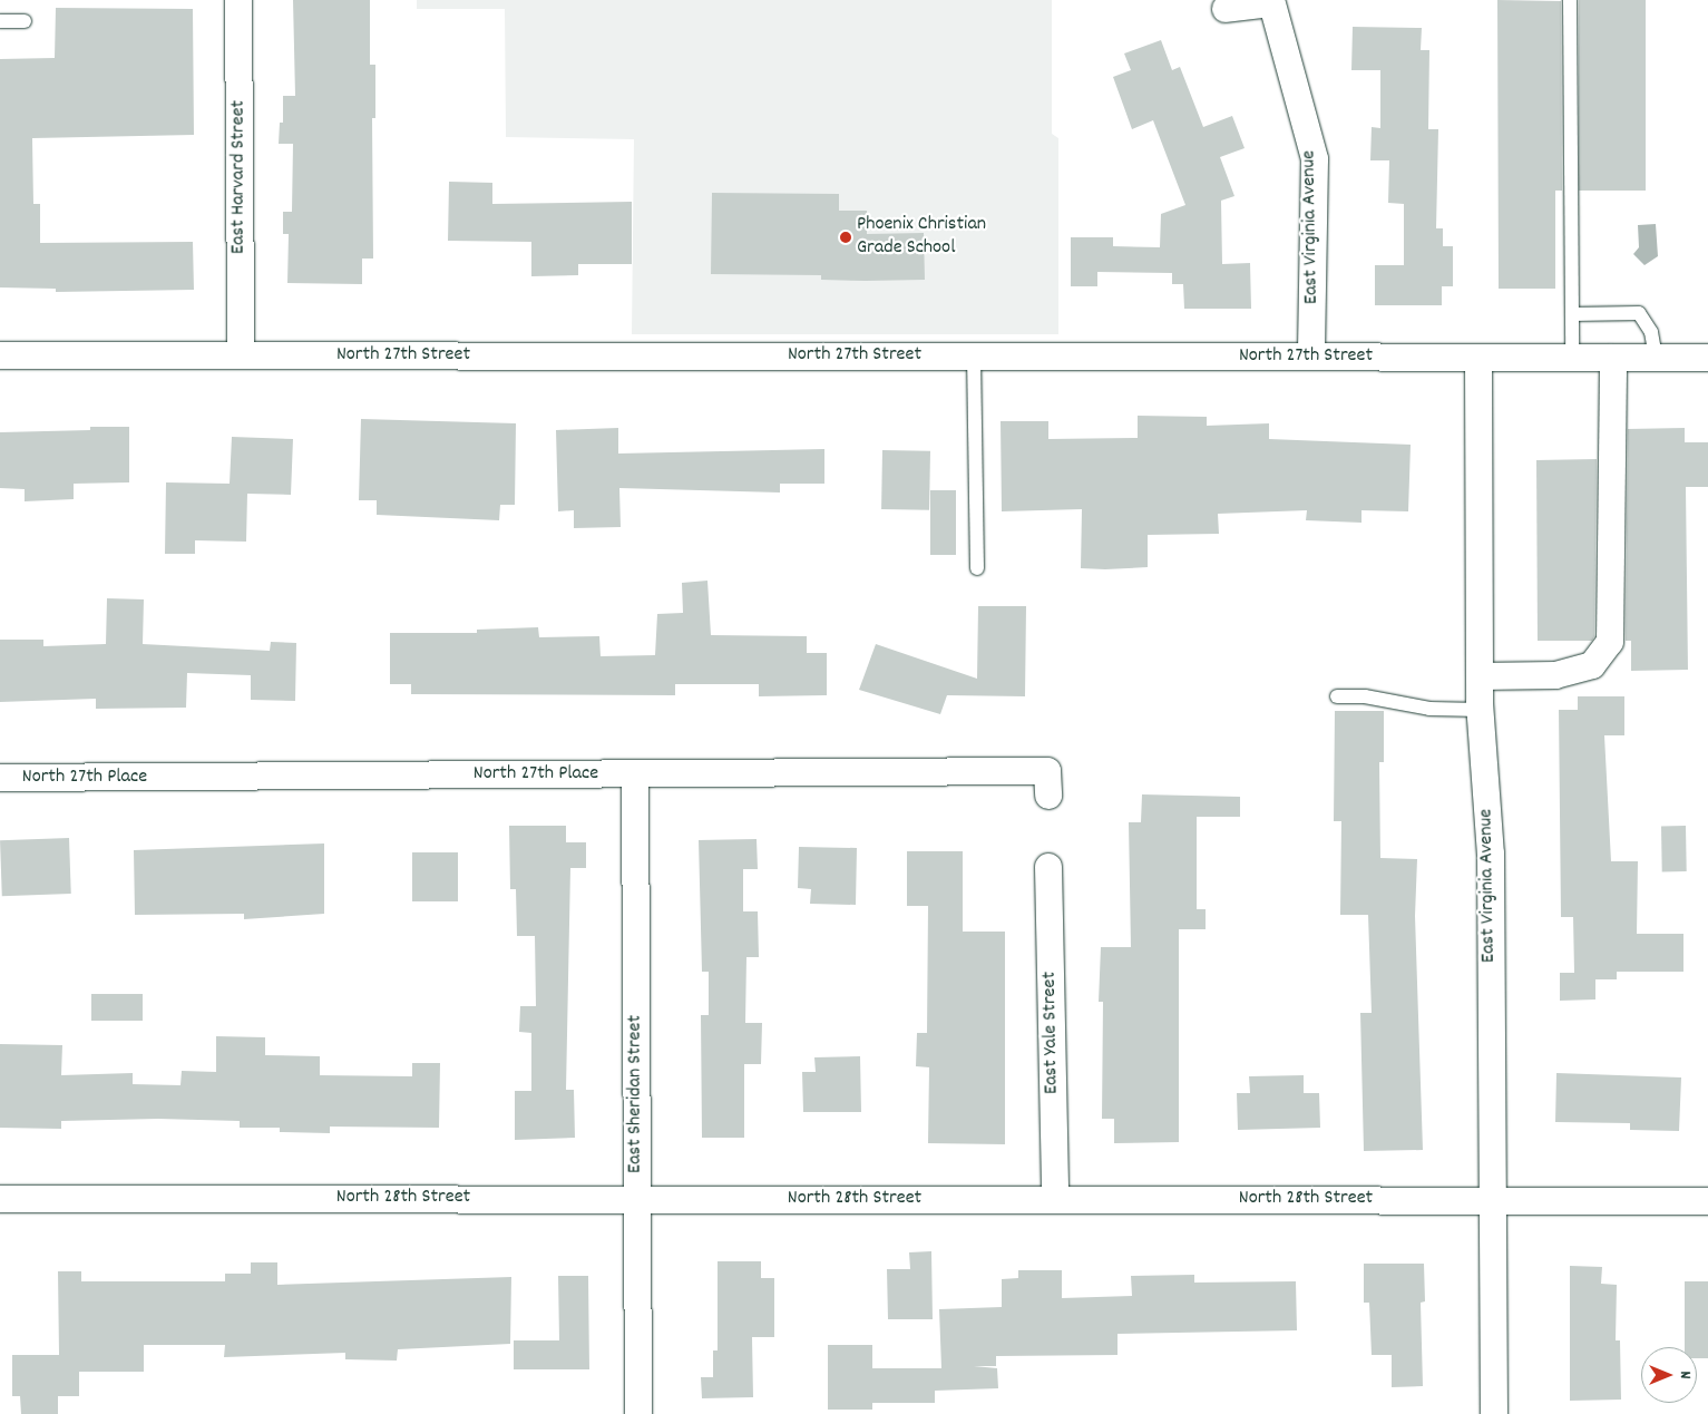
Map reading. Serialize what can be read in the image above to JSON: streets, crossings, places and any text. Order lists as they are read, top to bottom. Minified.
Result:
{"streets":{"street":["East Harvard Street","East Virginia Avenue","North 27th Street","North 27th Place","East Yale Street","East Sheridan Street","North 28th Street"]},"crossings":[["East Harvard Street","North 27th Street"],["East Virginia Avenue","North 27th Street"],["East Virginia Avenue","North 28th Street"],["North 27th Place","East Sheridan Street"],["East Yale Street","North 28th Street"],["East Sheridan Street","North 28th Street"]],"places":["Phoenix Christian Grade School"],"north":"right"}
